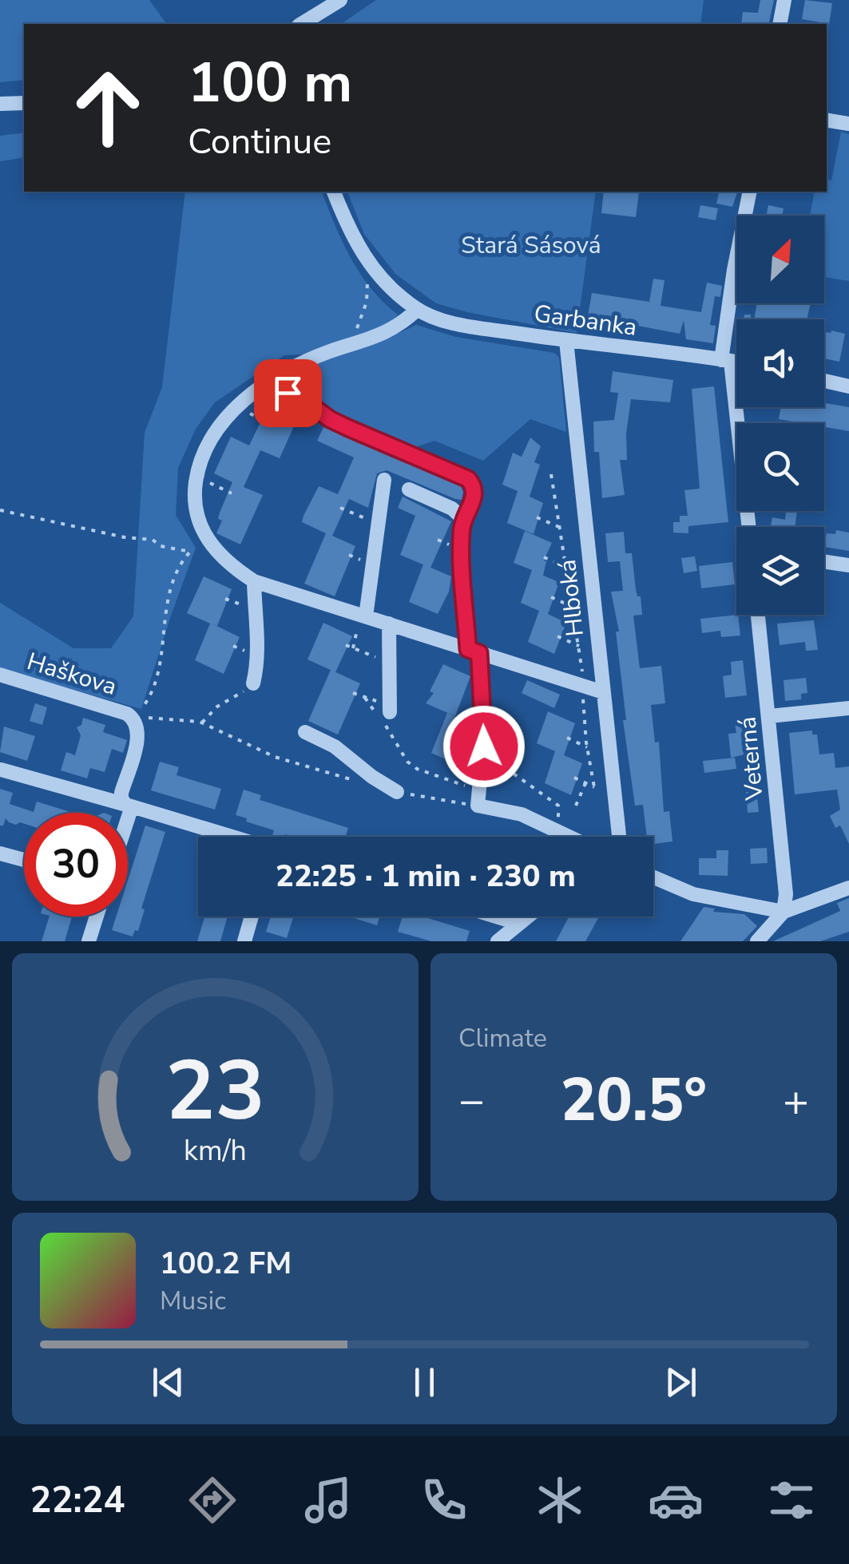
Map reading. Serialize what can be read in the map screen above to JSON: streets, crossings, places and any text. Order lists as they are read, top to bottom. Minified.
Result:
{"streets":{"street":["Garbanka","Hlboká","Haškova","Veterná"]},"crossings":[["Garbanka","Hlboká"]],"parks":["Stará Sásová"],"north":"top right","page":{"turn":["100 m","Continue"],"limit":"30","trip":"22:25 · 1 min · 230 m","tile":"Climate","heat":["−","20.5°","+"],"song":["100.2 FM","Music"],"tabs":"22:24","gauge":["23","km/h"]}}
